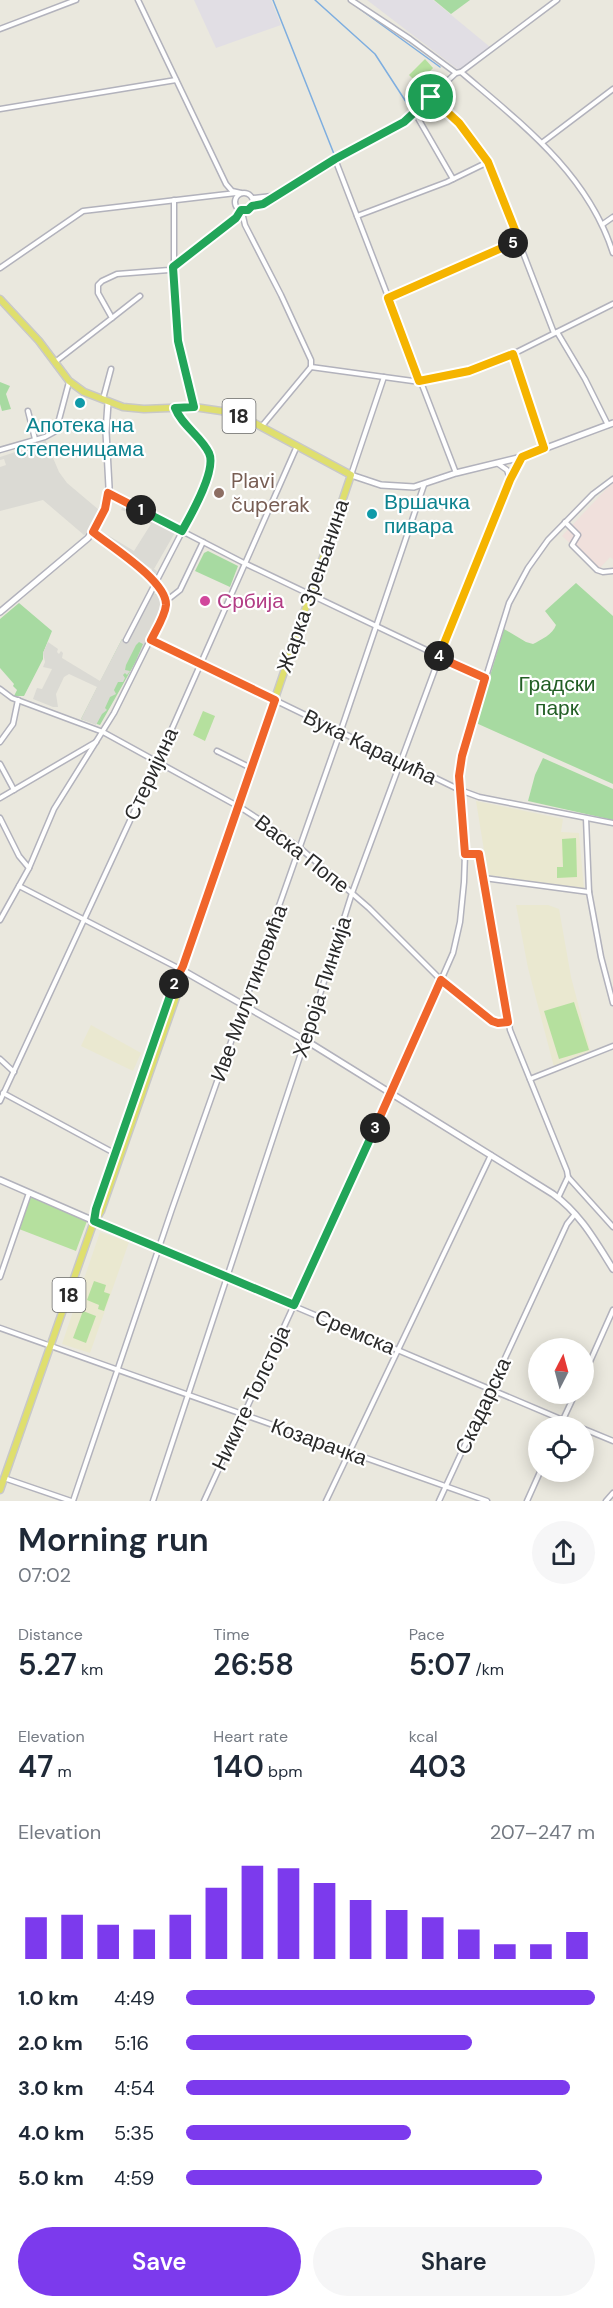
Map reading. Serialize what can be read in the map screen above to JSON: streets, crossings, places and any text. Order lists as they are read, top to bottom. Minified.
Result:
{"streets":{"main road":["18","Жарка Зрењанина"],"street":["Вука Караџића","Стеријина","Васка Попе","Хероја Пинкија","Иве Милутиновића","Сремска","Никите Толстоја","Скадарска","Козарачка"]},"crossings":[["18","Жарка Зрењанина"],["18","Стеријина"],["Жарка Зрењанина","Вука Караџића"],["Жарка Зрењанина","Васка Попе"],["Жарка Зрењанина","Сремска"],["Жарка Зрењанина","Козарачка"],["Вука Караџића","Стеријина"],["Вука Караџића","Хероја Пинкија"],["Вука Караџића","Иве Милутиновића"],["Вука Караџића","Никите Толстоја"],["Стеријина","Васка Попе"],["Васка Попе","Хероја Пинкија"],["Васка Попе","Иве Милутиновића"],["Васка Попе","Никите Толстоја"],["Хероја Пинкија","Сремска"],["Хероја Пинкија","Козарачка"],["Иве Милутиновића","Сремска"],["Иве Милутиновића","Козарачка"],["Сремска","Никите Толстоја"],["Сремска","Скадарска"],["Никите Толстоја","Козарачка"],["Скадарска","Козарачка"]],"parks":["Градски парк"],"places":["Апотека на степеницама","Plavi čuperak","Вршачка пивара","Србија"],"north":"top","page":{"pins":["5","1","4","2","3"],"heading":["Morning run","07:02"],"stats":[["Distance","5.27 km"],["Time","26:58"],["Pace","5:07 /km"],["Elevation","47 m"],["Heart rate","140 bpm"],["kcal","403"]],"chart":["Elevation","207–247 m"],"list":[{"name":"1.0 km","note":"4:49"},{"name":"2.0 km","note":"5:16"},{"name":"3.0 km","note":"4:54"},{"name":"4.0 km","note":"5:35"},{"name":"5.0 km","note":"4:59"}],"buttons":["Save","Share"]}}
